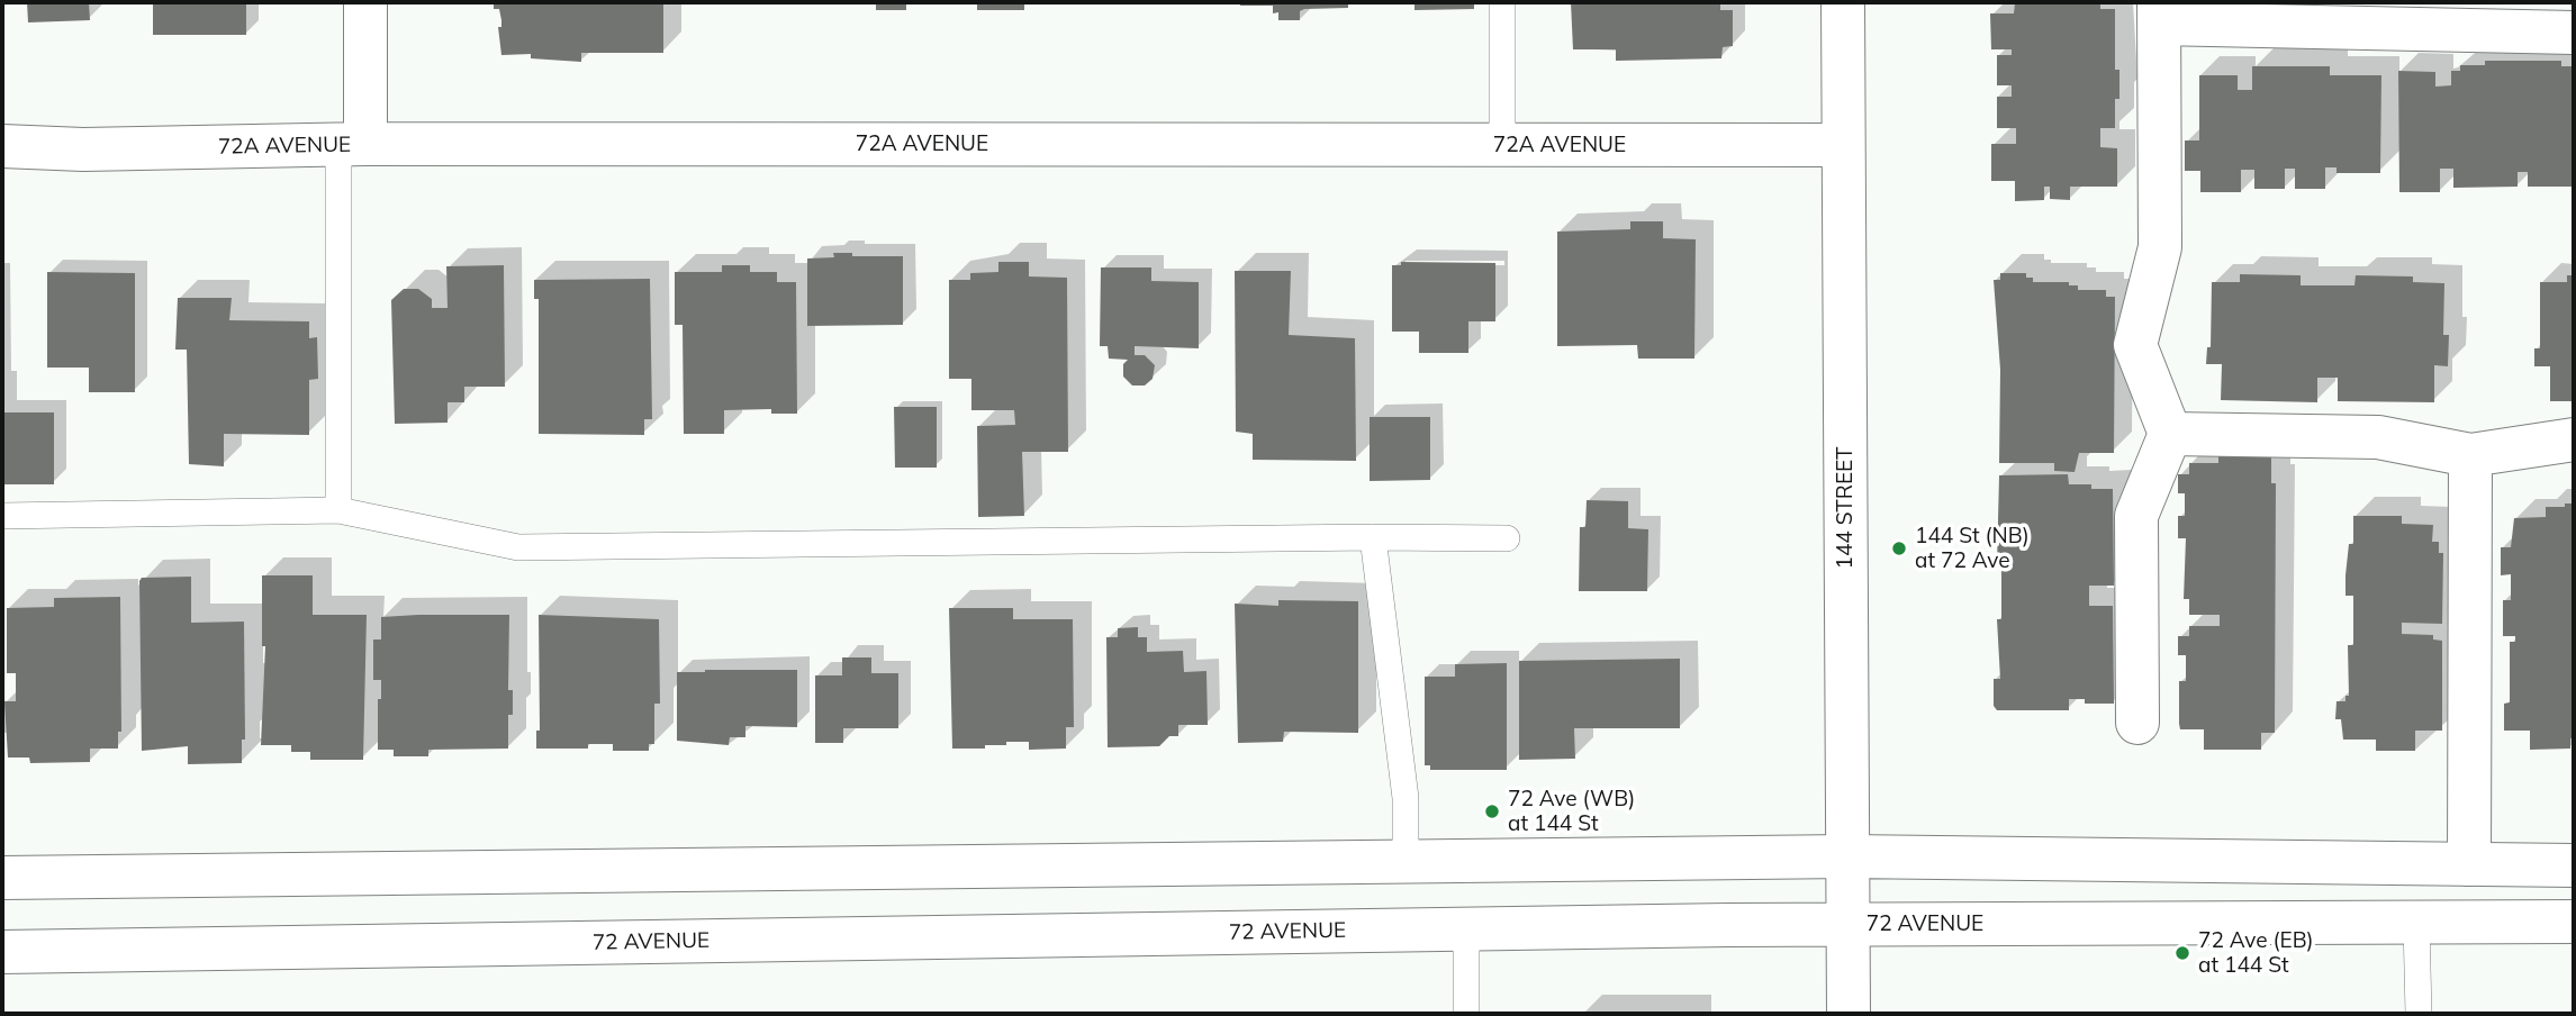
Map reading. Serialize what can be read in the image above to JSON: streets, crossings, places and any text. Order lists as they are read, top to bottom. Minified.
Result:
{"streets":{"main road":["72A AVENUE","144 STREET","72 AVENUE"]},"crossings":[["72A AVENUE","144 STREET"],["144 STREET","72 AVENUE"]],"places":["144 St (NB) at 72 Ave","72 Ave (WB) at 144 St","72 Ave (EB) at 144 St"]}
